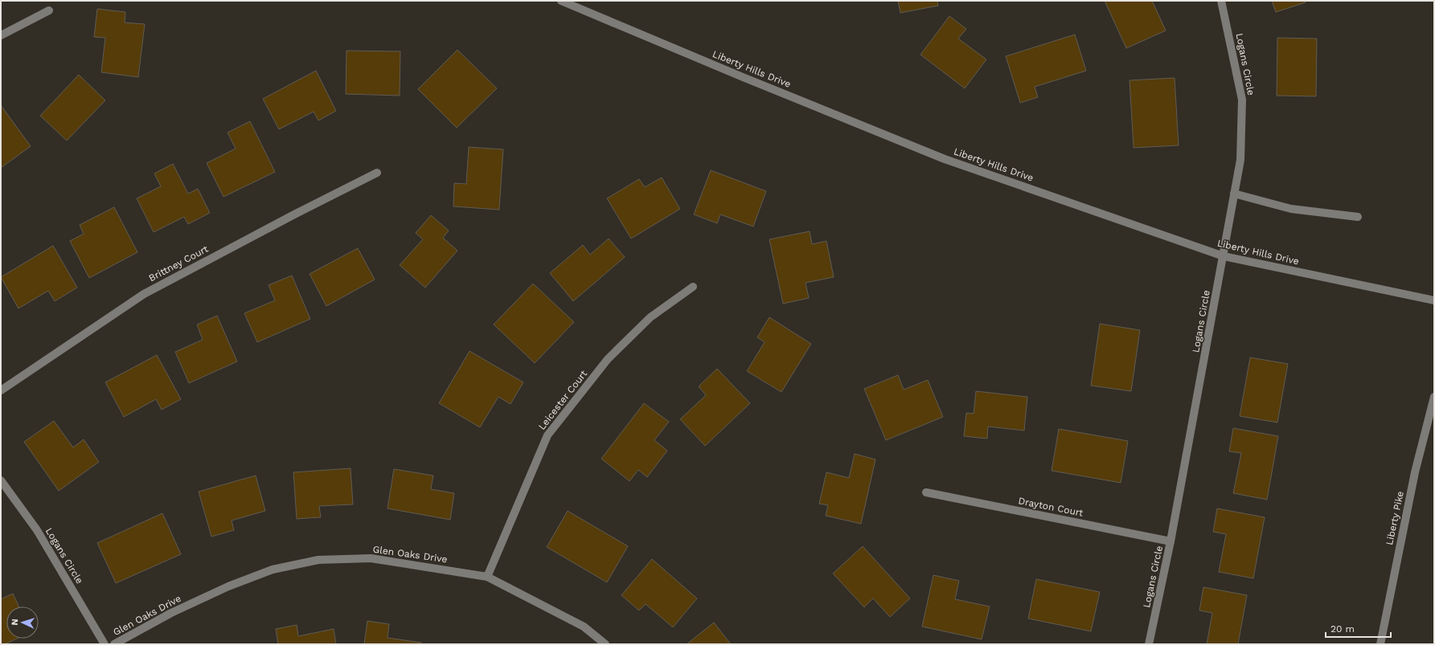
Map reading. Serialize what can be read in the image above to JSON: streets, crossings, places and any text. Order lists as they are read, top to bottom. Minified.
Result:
{"streets":{"street":["Logans Circle","Liberty Hills Drive","Brittney Court","Leicester Court","Drayton Court","Liberty Pike","Glen Oaks Drive"]},"crossings":[["Logans Circle","Liberty Hills Drive"],["Logans Circle","Drayton Court"],["Leicester Court","Glen Oaks Drive"]],"scale_bar":"20 m","north":"left"}
